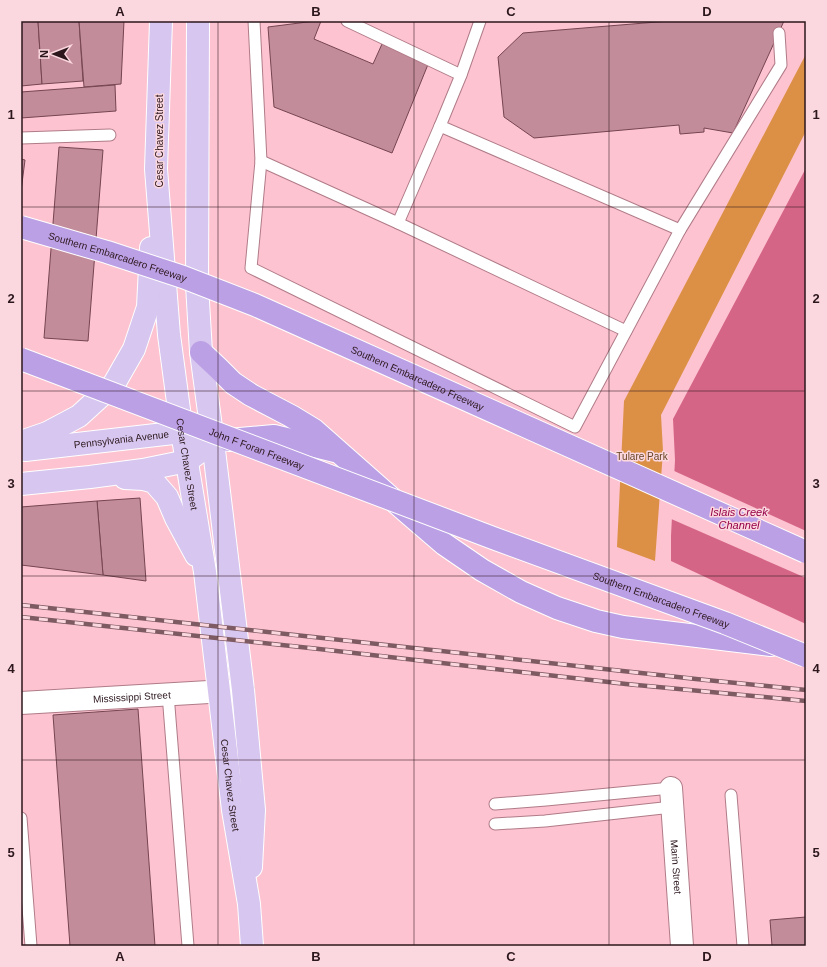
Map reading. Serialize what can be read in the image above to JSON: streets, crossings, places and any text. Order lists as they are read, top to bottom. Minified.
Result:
{"streets":{"highway":["Southern Embarcadero Freeway","John F Foran Freeway"],"main road":["Cesar Chavez Street","Pennsylvania Avenue"],"street":["Mississippi Street","Marin Street"]},"crossings":[["Cesar Chavez Street","Pennsylvania Avenue"],["Cesar Chavez Street","Mississippi Street"],["Southern Embarcadero Freeway","John F Foran Freeway"]],"water":["Islais Creek Channel"],"parks":["Tulare Park"],"north":"left","grid":{"columns":["A","B","C","D"],"rows":["1","2","3","4","5"]}}
